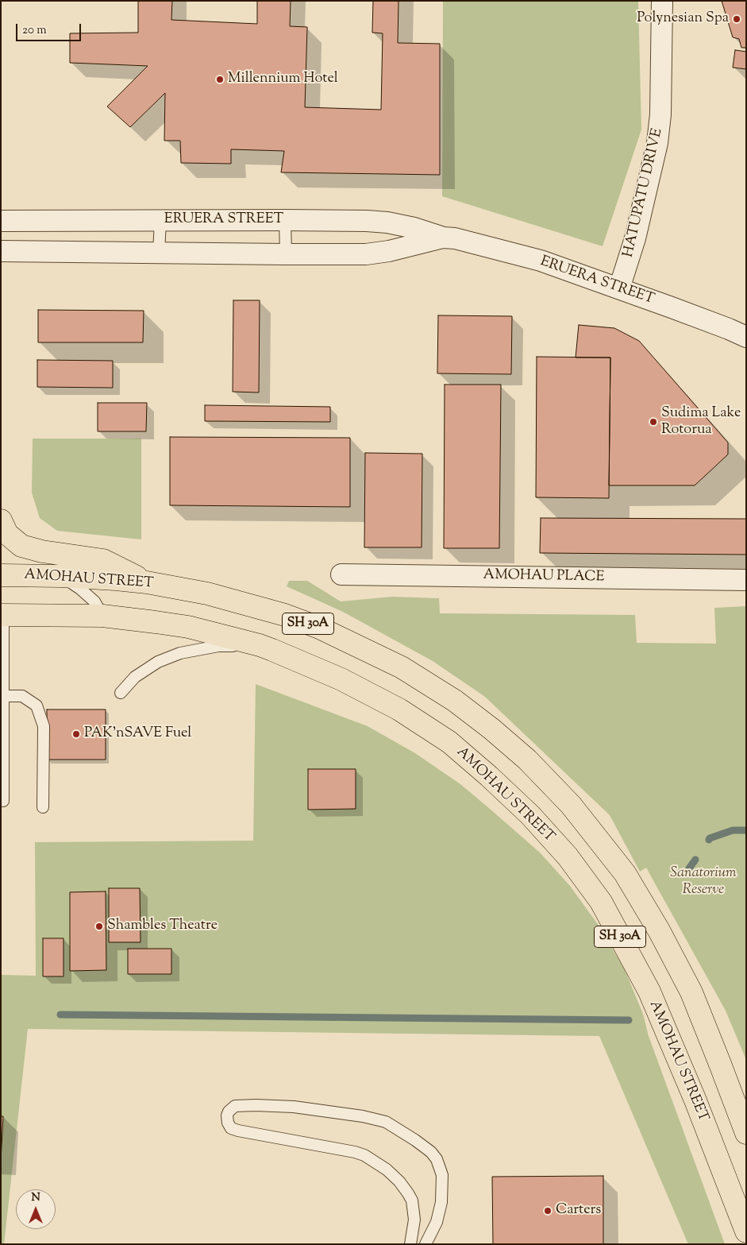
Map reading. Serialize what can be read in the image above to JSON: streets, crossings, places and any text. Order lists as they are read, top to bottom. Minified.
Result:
{"streets":{"main road":["AMOHAU STREET","SH 30A"],"street":["HATUPATU DRIVE","ERUERA STREET","AMOHAU PLACE"]},"crossings":[["HATUPATU DRIVE","ERUERA STREET"]],"parks":["Sanatorium Reserve"],"places":["Polynesian Spa","Millennium Hotel","Sudima Lake Rotorua","PAK'nSAVE Fuel","Shambles Theatre","Carters"],"scale_bar":"20 m","north":"top"}
